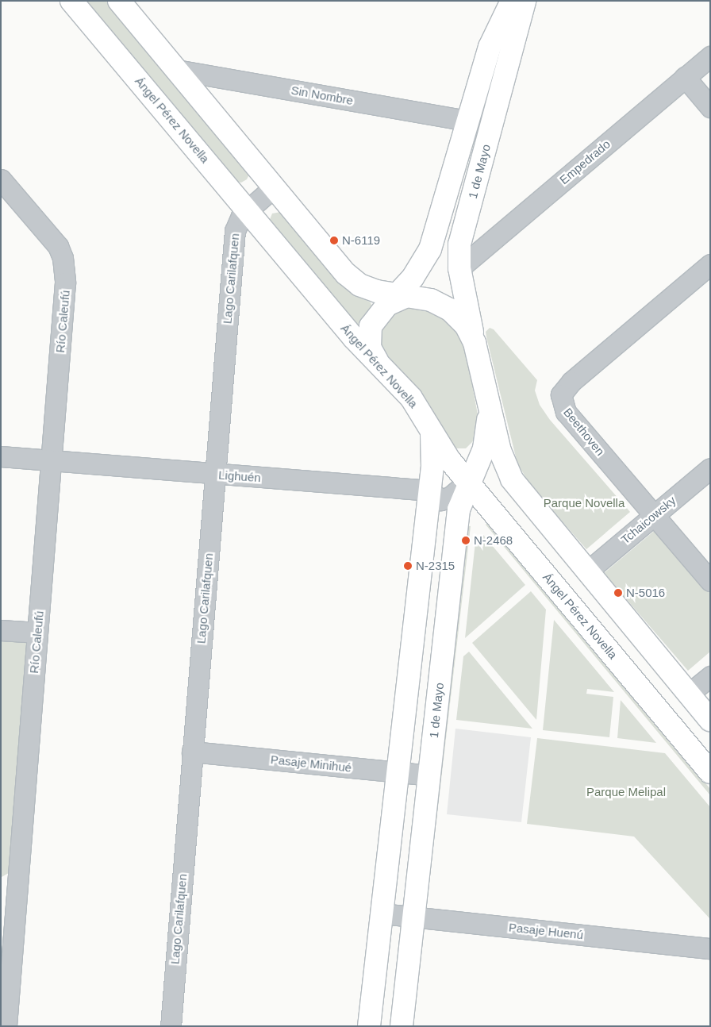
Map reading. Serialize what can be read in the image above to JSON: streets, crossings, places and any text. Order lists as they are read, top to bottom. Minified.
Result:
{"streets":{"main road":["Ángel Pérez Novella","1 de Mayo"],"street":["Sin Nombre","Empedrado","Lago Carilafquen","Río Caleufú","Beethoven","Lighuén","Tchaicowsky","Pasaje Minihué","Pasaje Huenú"]},"crossings":[["Sin Nombre","1 de Mayo"],["Ángel Pérez Novella","1 de Mayo"],["Ángel Pérez Novella","Lago Carilafquen"],["Ángel Pérez Novella","Lighuén"],["Empedrado","1 de Mayo"],["1 de Mayo","Lighuén"],["1 de Mayo","Pasaje Minihué"],["1 de Mayo","Pasaje Huenú"],["Lago Carilafquen","Lighuén"],["Lago Carilafquen","Pasaje Minihué"],["Río Caleufú","Lighuén"],["Beethoven","Tchaicowsky"]],"parks":["Parque Novella","Parque Melipal"],"places":["N-6119","N-2468","N-2315","N-5016"]}
